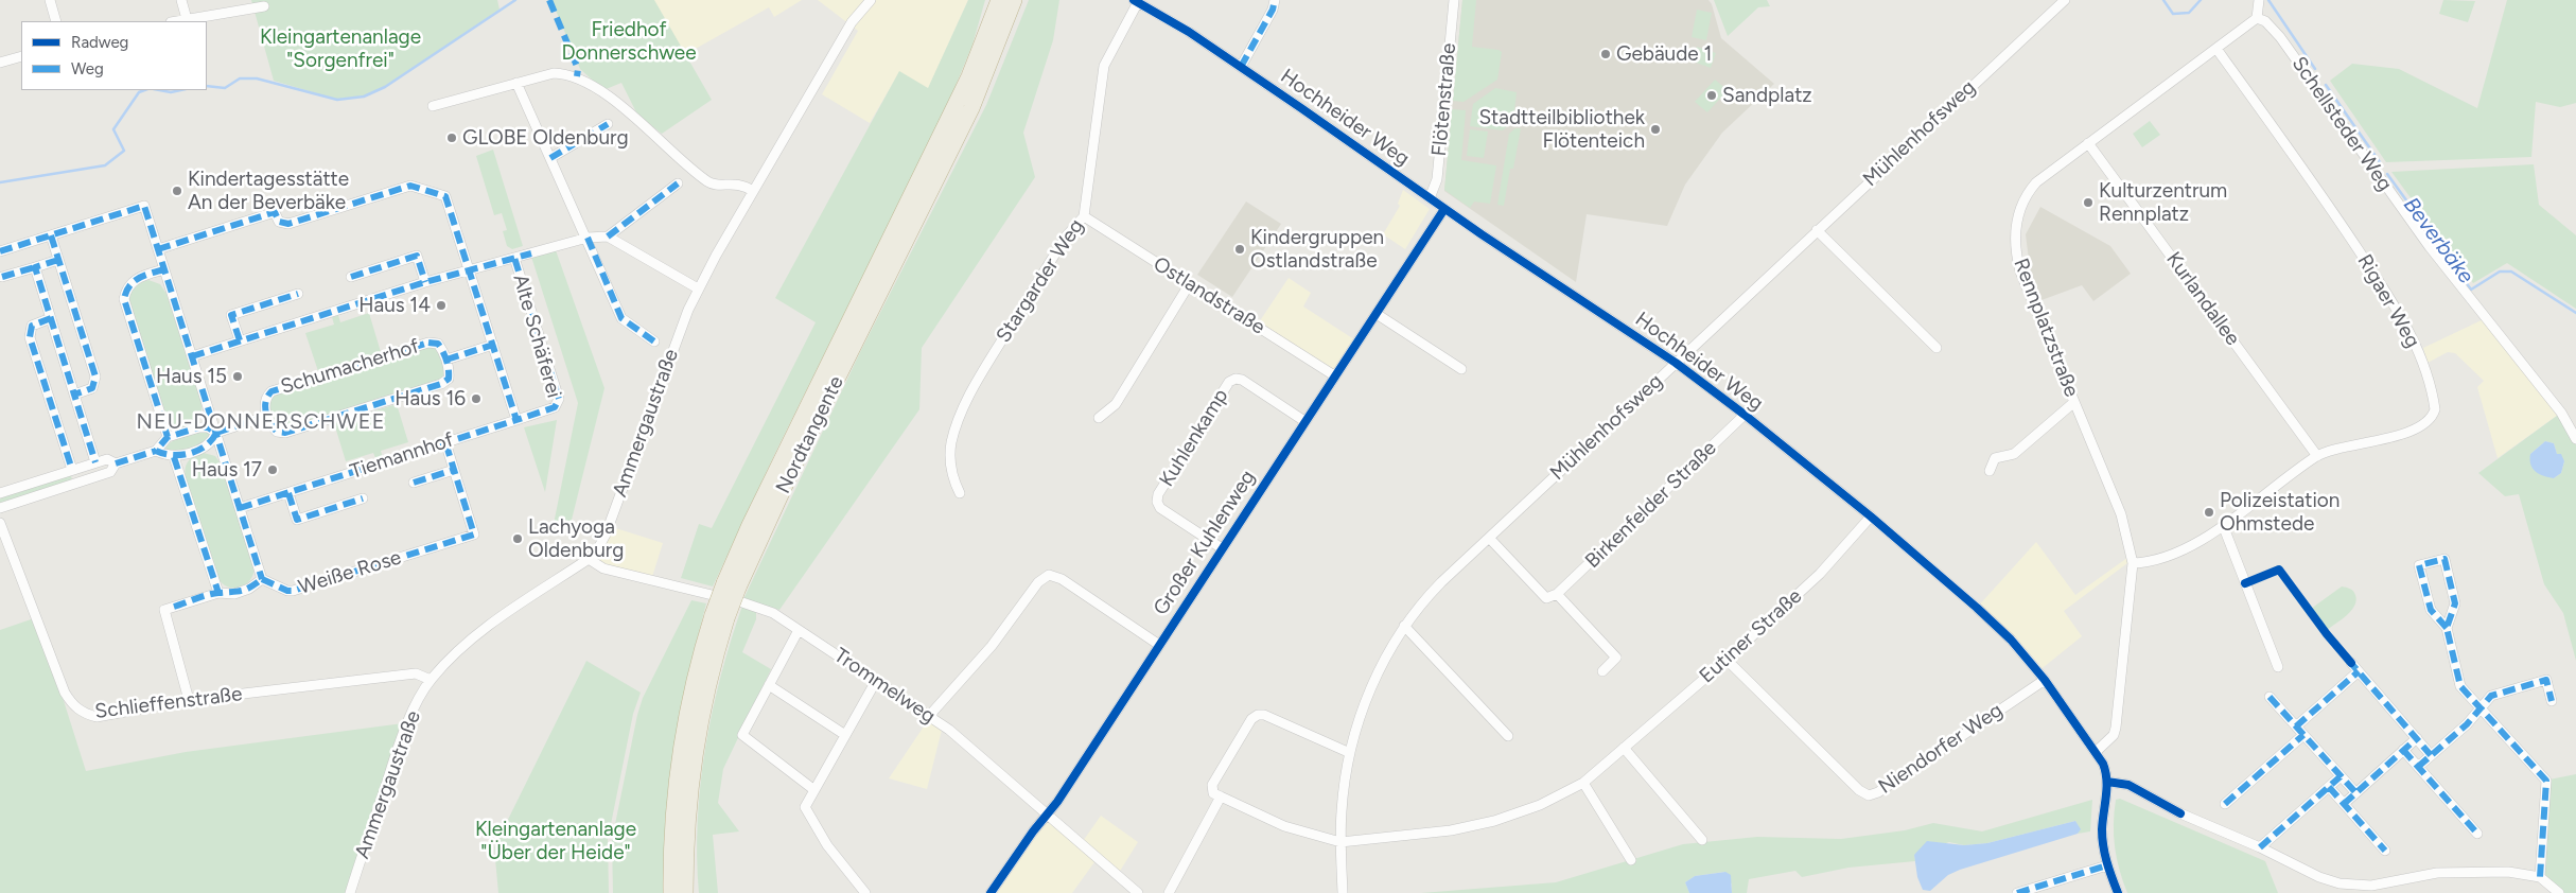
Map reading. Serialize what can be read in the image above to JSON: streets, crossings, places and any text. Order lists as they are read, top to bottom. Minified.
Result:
{"streets":{"highway":["Nordtangente"],"street":["Flötenstraße","Hochheider Weg","Schellsteder Weg","Mühlenhofsweg","Stargarder Weg","Ostlandstraße","Kurlandallee","Rigaer Weg","Rennplatzstraße","Alte Schäferei","Schumacherhof","Ammergaustraße","Kuhlenkamp","Tiemannhof","Birkenfelder Straße","Großer Kuhlenweg","Weiße Rose","Eutiner Straße","Trommelweg","Schlieffenstraße","Niendorfer Weg"]},"crossings":[["Flötenstraße","Hochheider Weg"],["Hochheider Weg","Mühlenhofsweg"],["Hochheider Weg","Stargarder Weg"],["Hochheider Weg","Rennplatzstraße"],["Hochheider Weg","Birkenfelder Straße"],["Hochheider Weg","Großer Kuhlenweg"],["Hochheider Weg","Eutiner Straße"],["Hochheider Weg","Niendorfer Weg"],["Schellsteder Weg","Rennplatzstraße"],["Mühlenhofsweg","Eutiner Straße"],["Stargarder Weg","Ostlandstraße"],["Ostlandstraße","Großer Kuhlenweg"],["Kurlandallee","Rigaer Weg"],["Kurlandallee","Rennplatzstraße"],["Rigaer Weg","Rennplatzstraße"],["Alte Schäferei","Tiemannhof"],["Ammergaustraße","Trommelweg"],["Ammergaustraße","Schlieffenstraße"],["Kuhlenkamp","Großer Kuhlenweg"],["Tiemannhof","Weiße Rose"],["Großer Kuhlenweg","Trommelweg"],["Eutiner Straße","Niendorfer Weg"]],"districts":["NEU-DONNERSCHWEE"],"water":["Beverbäke"],"parks":["Friedhof Donnerschwee","Kleingartenanlage \"Sorgenfrei\"","Kleingartenanlage \"Über der Heide\""],"places":["Gebäude 1","Sandplatz","Stadtteilbibliothek Flötenteich","GLOBE Oldenburg","Kindertagesstätte An der Beverbäke","Kulturzentrum Rennplatz","Kindergruppen Ostlandstraße","Haus 14","Haus 15","Haus 16","Haus 17","Polizeistation Ohmstede","Lachyoga Oldenburg"],"legend":["Radweg","Weg"]}
